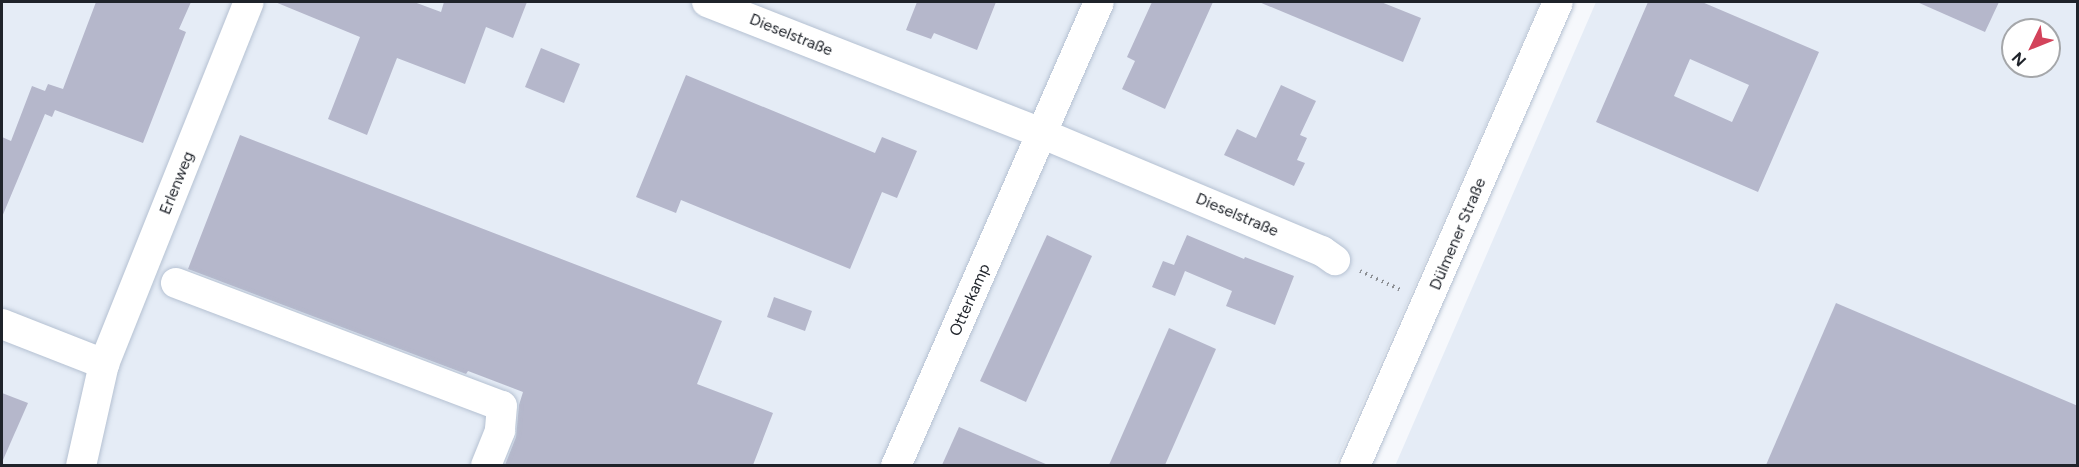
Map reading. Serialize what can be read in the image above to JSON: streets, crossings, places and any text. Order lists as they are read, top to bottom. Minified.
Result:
{"streets":{"street":["Dieselstraße","Erlenweg","Dülmener Straße","Otterkamp"]},"crossings":[["Dieselstraße","Otterkamp"]],"north":"bottom left"}
